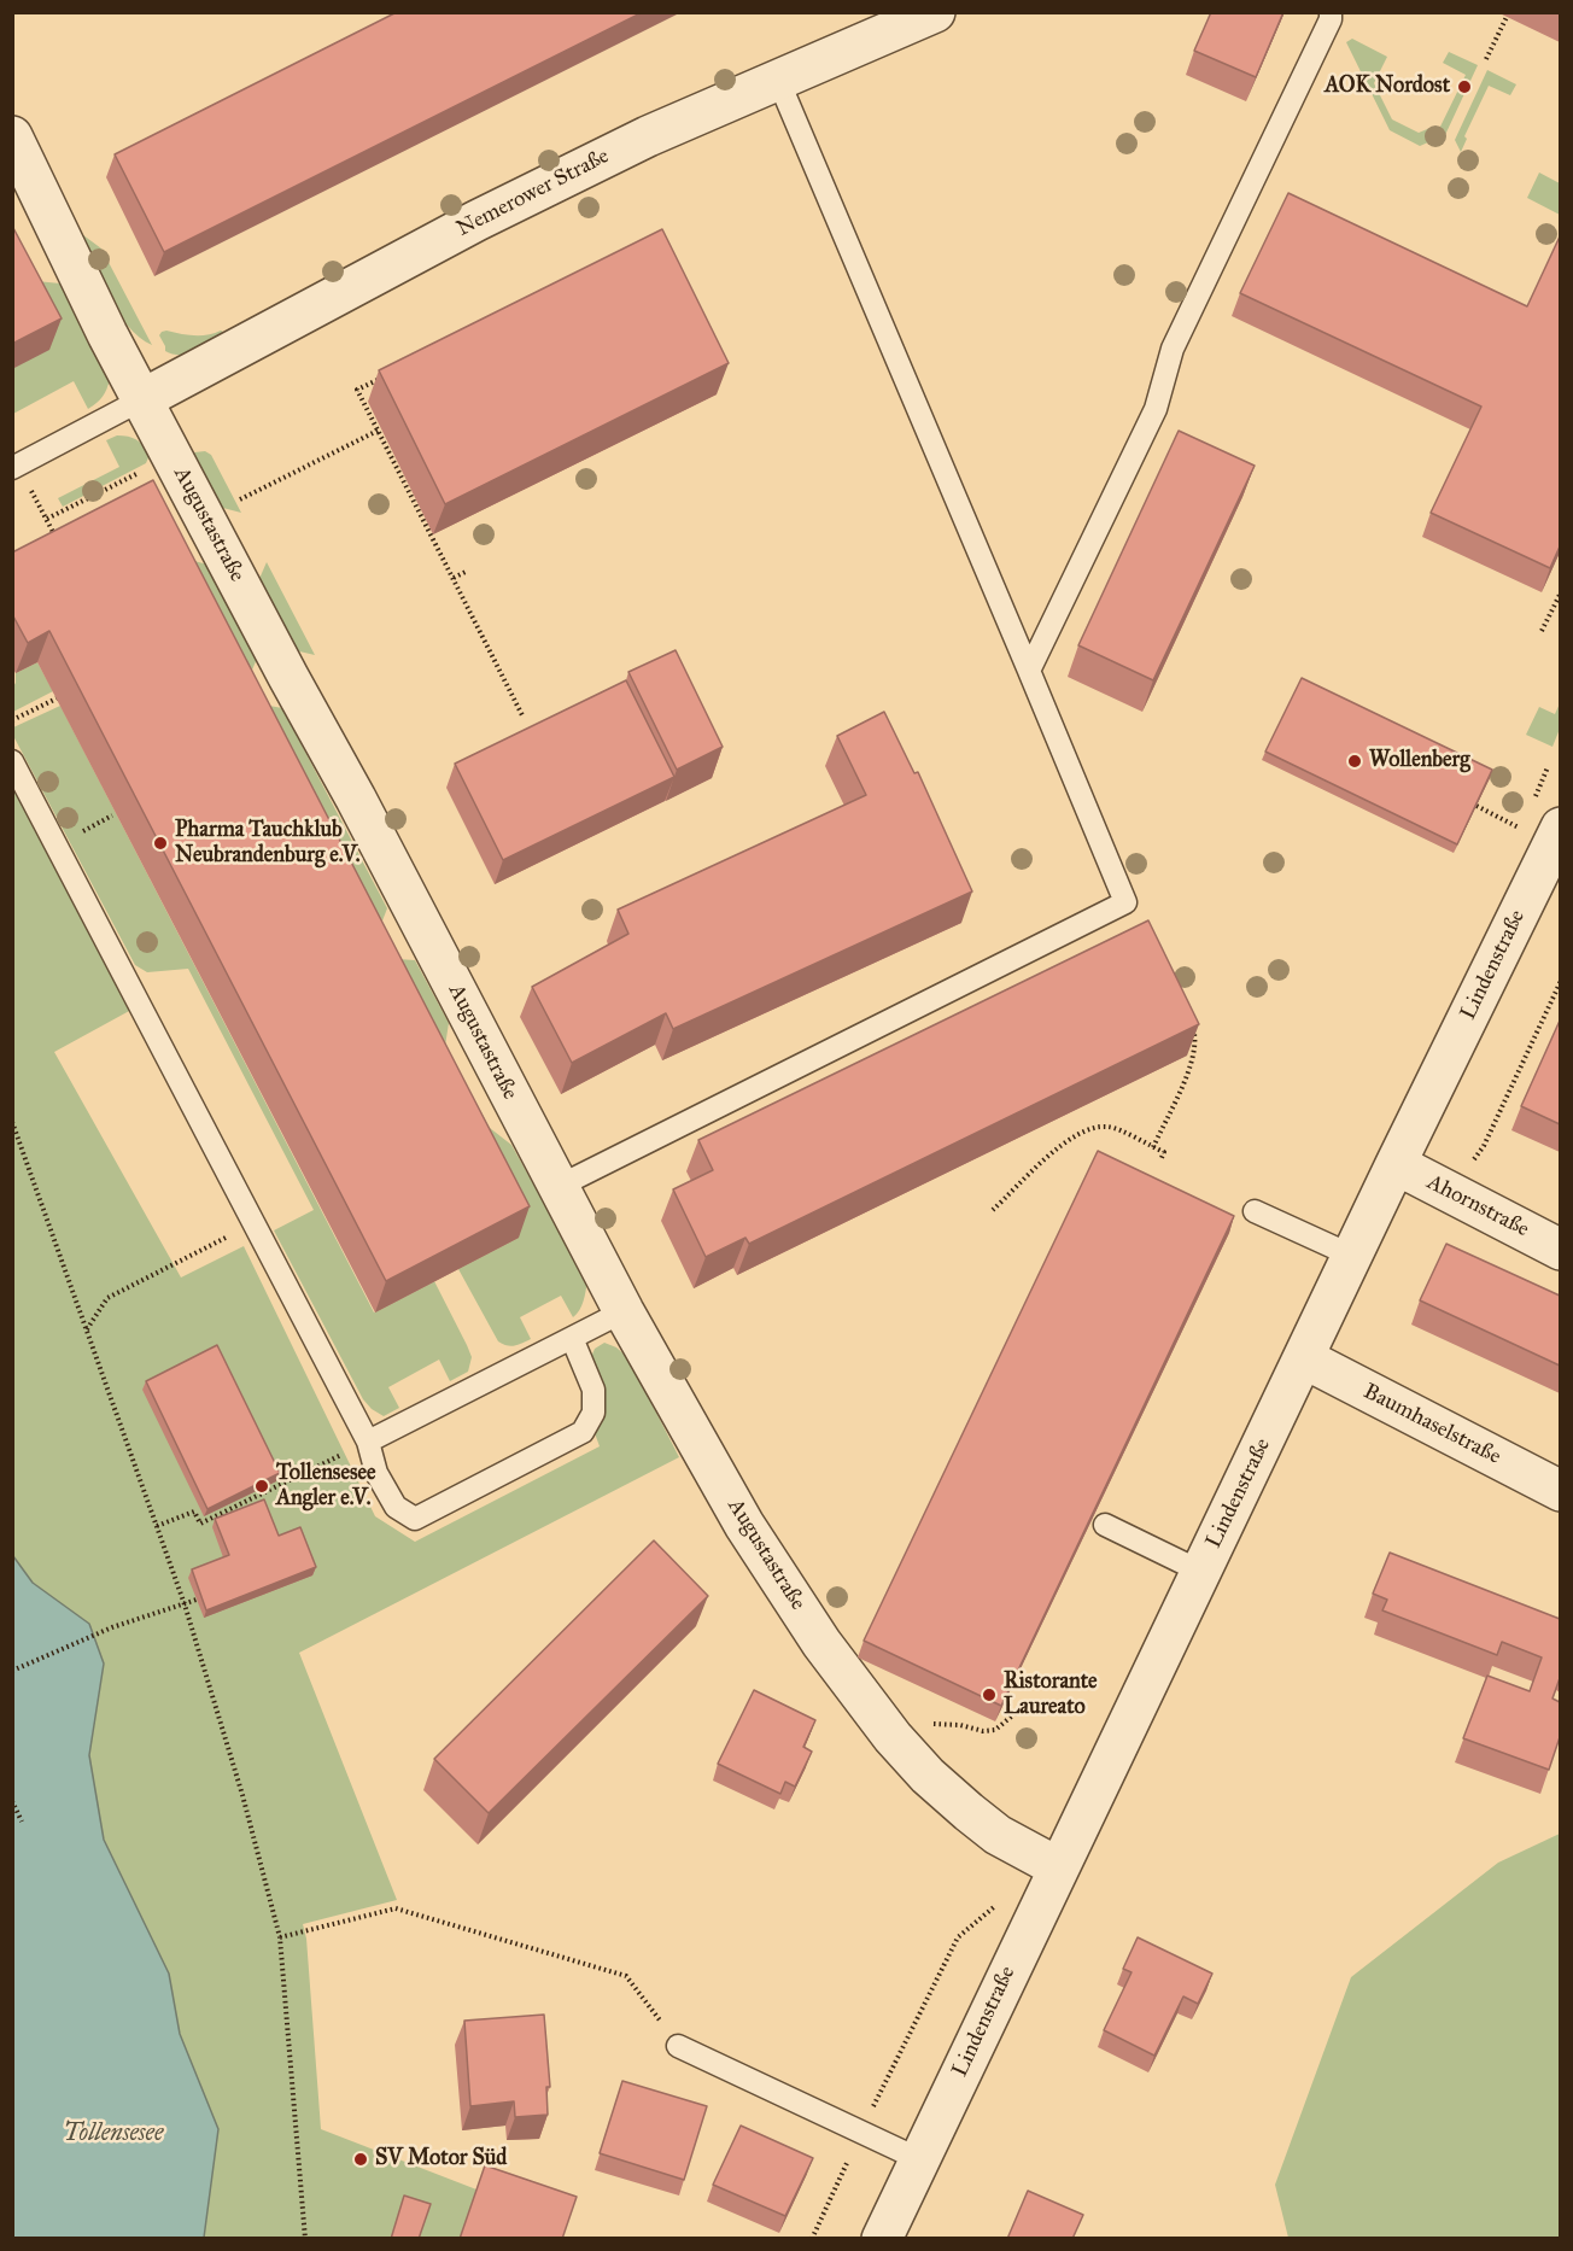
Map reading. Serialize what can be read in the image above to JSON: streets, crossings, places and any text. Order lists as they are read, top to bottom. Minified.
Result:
{"streets":{"street":["Nemerower Straße","Augustastraße","Lindenstraße","Ahornstraße","Baumhaselstraße"]},"crossings":[["Nemerower Straße","Augustastraße"],["Augustastraße","Lindenstraße"],["Lindenstraße","Ahornstraße"],["Lindenstraße","Baumhaselstraße"]],"water":["Tollensesee"],"places":["AOK Nordost","Wollenberg","Pharma Tauchklub Neubrandenburg e.V.","Tollensesee Angler e.V.","Ristorante Laureato","SV Motor Süd"]}
